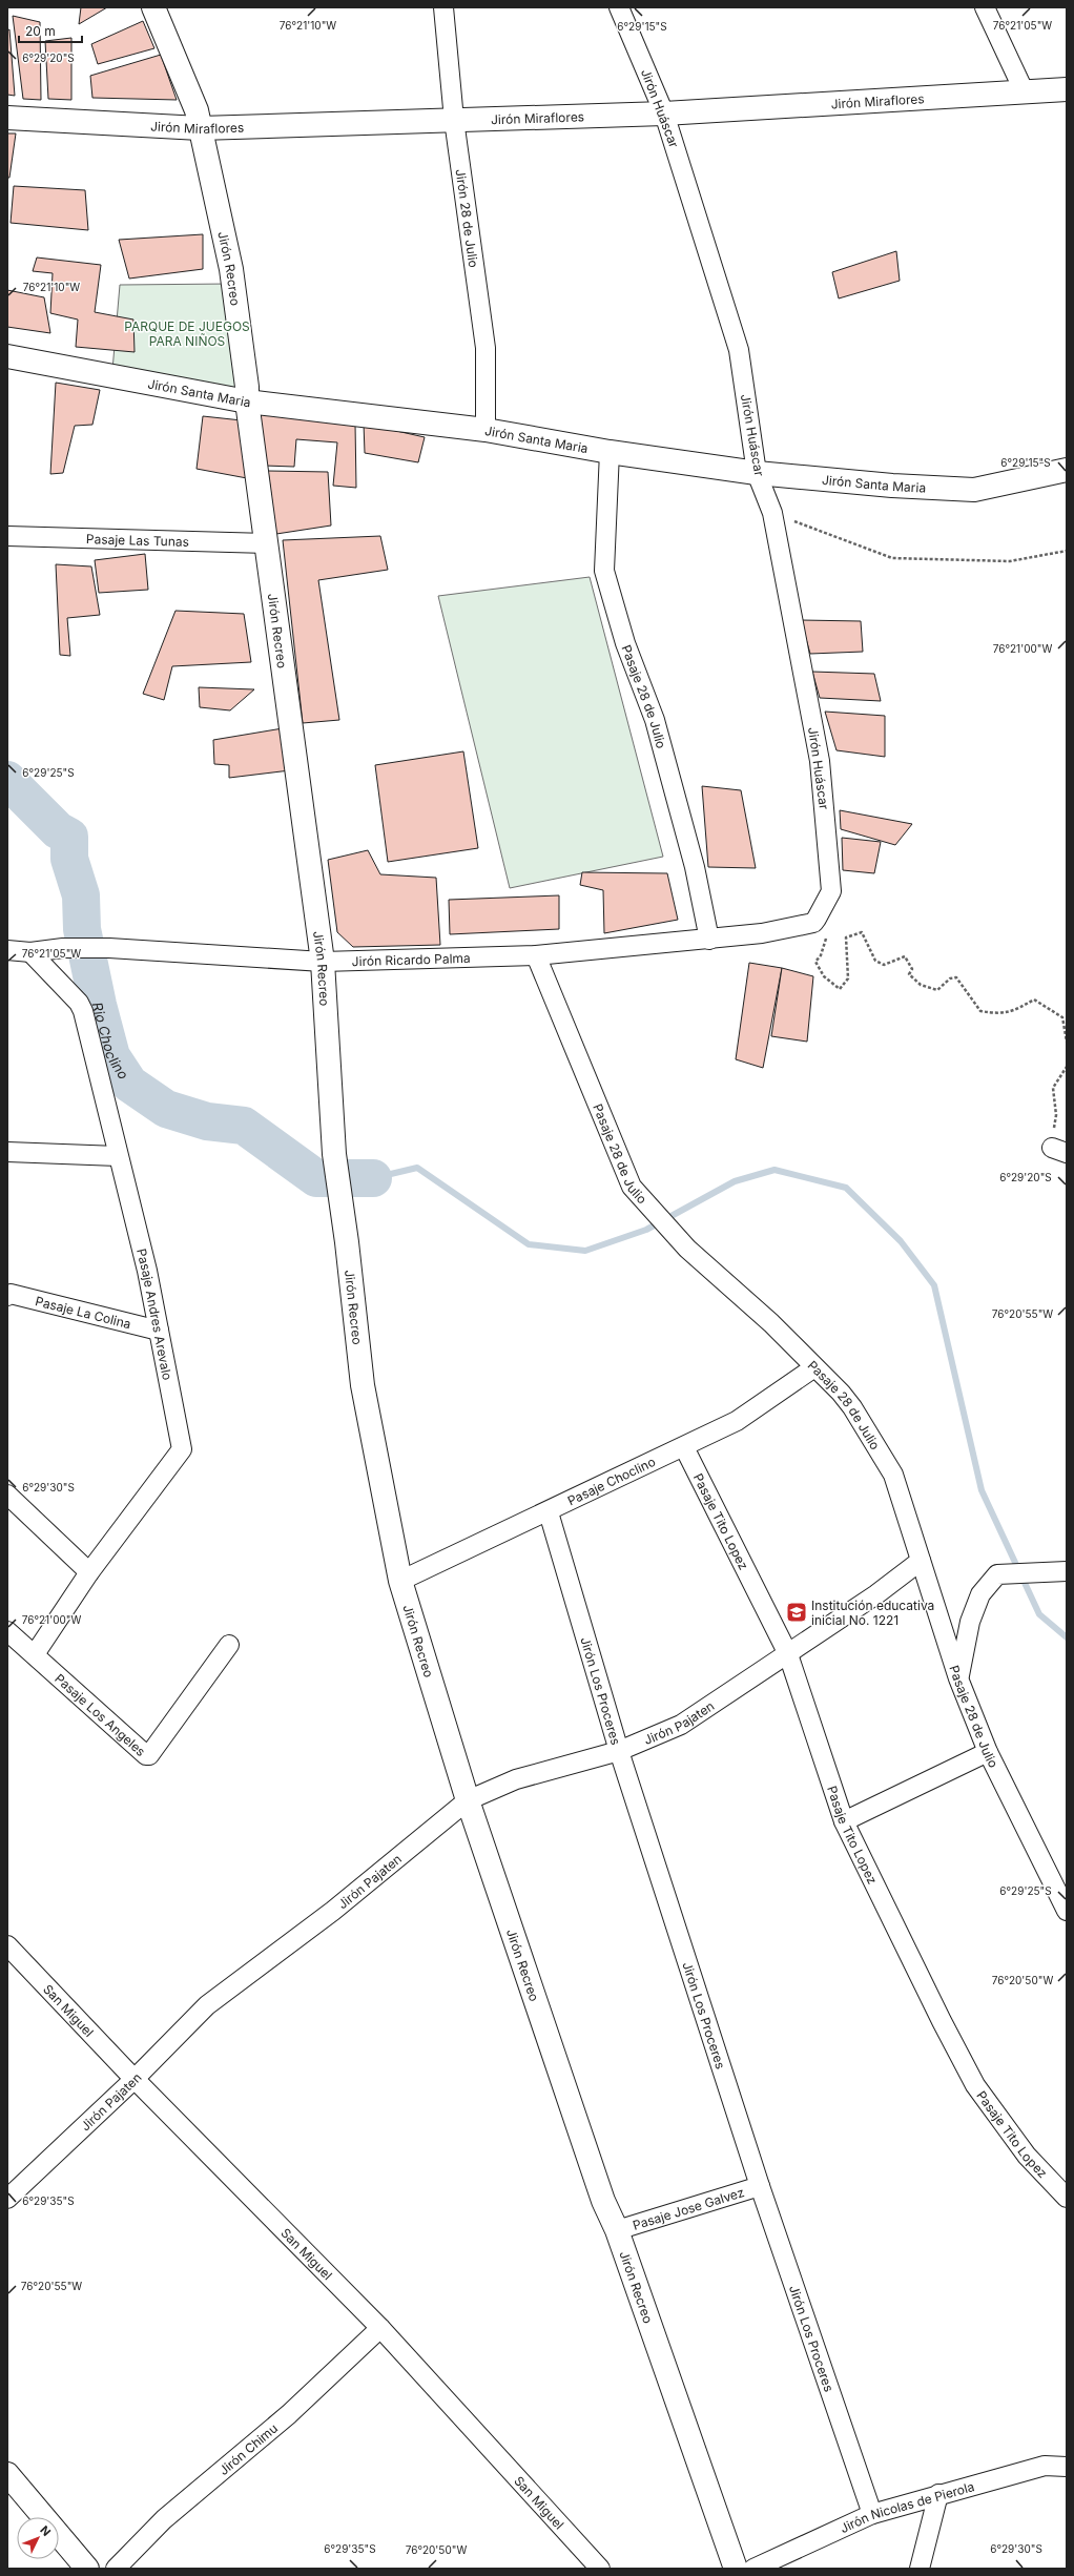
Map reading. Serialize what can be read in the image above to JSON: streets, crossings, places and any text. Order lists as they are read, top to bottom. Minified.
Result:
{"streets":{"main road":["Jirón Miraflores","Jirón Recreo","Jirón Santa Maria"],"street":["Jirón Huáscar","Jirón 28 de Julio","Pasaje Las Tunas","Pasaje 28 de Julio","Jirón Ricardo Palma","Pasaje La Colina","Pasaje Andres Arevalo","Pasaje Choclino","Pasaje Tito Lopez","Jirón Los Proceres","Pasaje Los Angeles","Jirón Pajaten","San Miguel","Pasaje Jose Galvez","Jirón Chimu","Jirón Nicolas de Pierola"]},"crossings":[["Jirón Miraflores","Jirón Huáscar"],["Jirón Miraflores","Jirón 28 de Julio"],["Jirón Miraflores","Jirón Recreo"],["Jirón Huáscar","Jirón Santa Maria"],["Jirón Huáscar","Jirón Ricardo Palma"],["Jirón 28 de Julio","Jirón Santa Maria"],["Jirón Recreo","Jirón Santa Maria"],["Jirón Recreo","Pasaje Las Tunas"],["Jirón Recreo","Jirón Ricardo Palma"],["Jirón Recreo","Pasaje Choclino"],["Jirón Recreo","Jirón Pajaten"],["Jirón Recreo","Pasaje Jose Galvez"],["Jirón Santa Maria","Pasaje 28 de Julio"],["Pasaje 28 de Julio","Jirón Ricardo Palma"],["Pasaje 28 de Julio","Pasaje Choclino"],["Pasaje 28 de Julio","Jirón Pajaten"],["Jirón Ricardo Palma","Pasaje Andres Arevalo"],["Pasaje La Colina","Pasaje Andres Arevalo"],["Pasaje Andres Arevalo","Pasaje Los Angeles"],["Pasaje Choclino","Pasaje Tito Lopez"],["Pasaje Choclino","Jirón Los Proceres"],["Pasaje Tito Lopez","Jirón Pajaten"],["Jirón Los Proceres","Jirón Pajaten"],["Jirón Los Proceres","Pasaje Jose Galvez"],["Jirón Los Proceres","Jirón Nicolas de Pierola"],["Jirón Pajaten","San Miguel"],["San Miguel","Jirón Chimu"]],"water":["Rio Choclino"],"parks":["PARQUE DE JUEGOS PARA NIÑOS"],"places":{"school or university":["Institución educativa inicial No. 1221"]},"scale_bar":"20 m","north":"top right","coordinates":["76°21'10\"W","76°21'05\"W","6°29'15\"S","6°29'20\"S","76°21'00\"W","6°29'25\"S","76°20'55\"W","6°29'30\"S","76°20'50\"W","6°29'35\"S"]}
